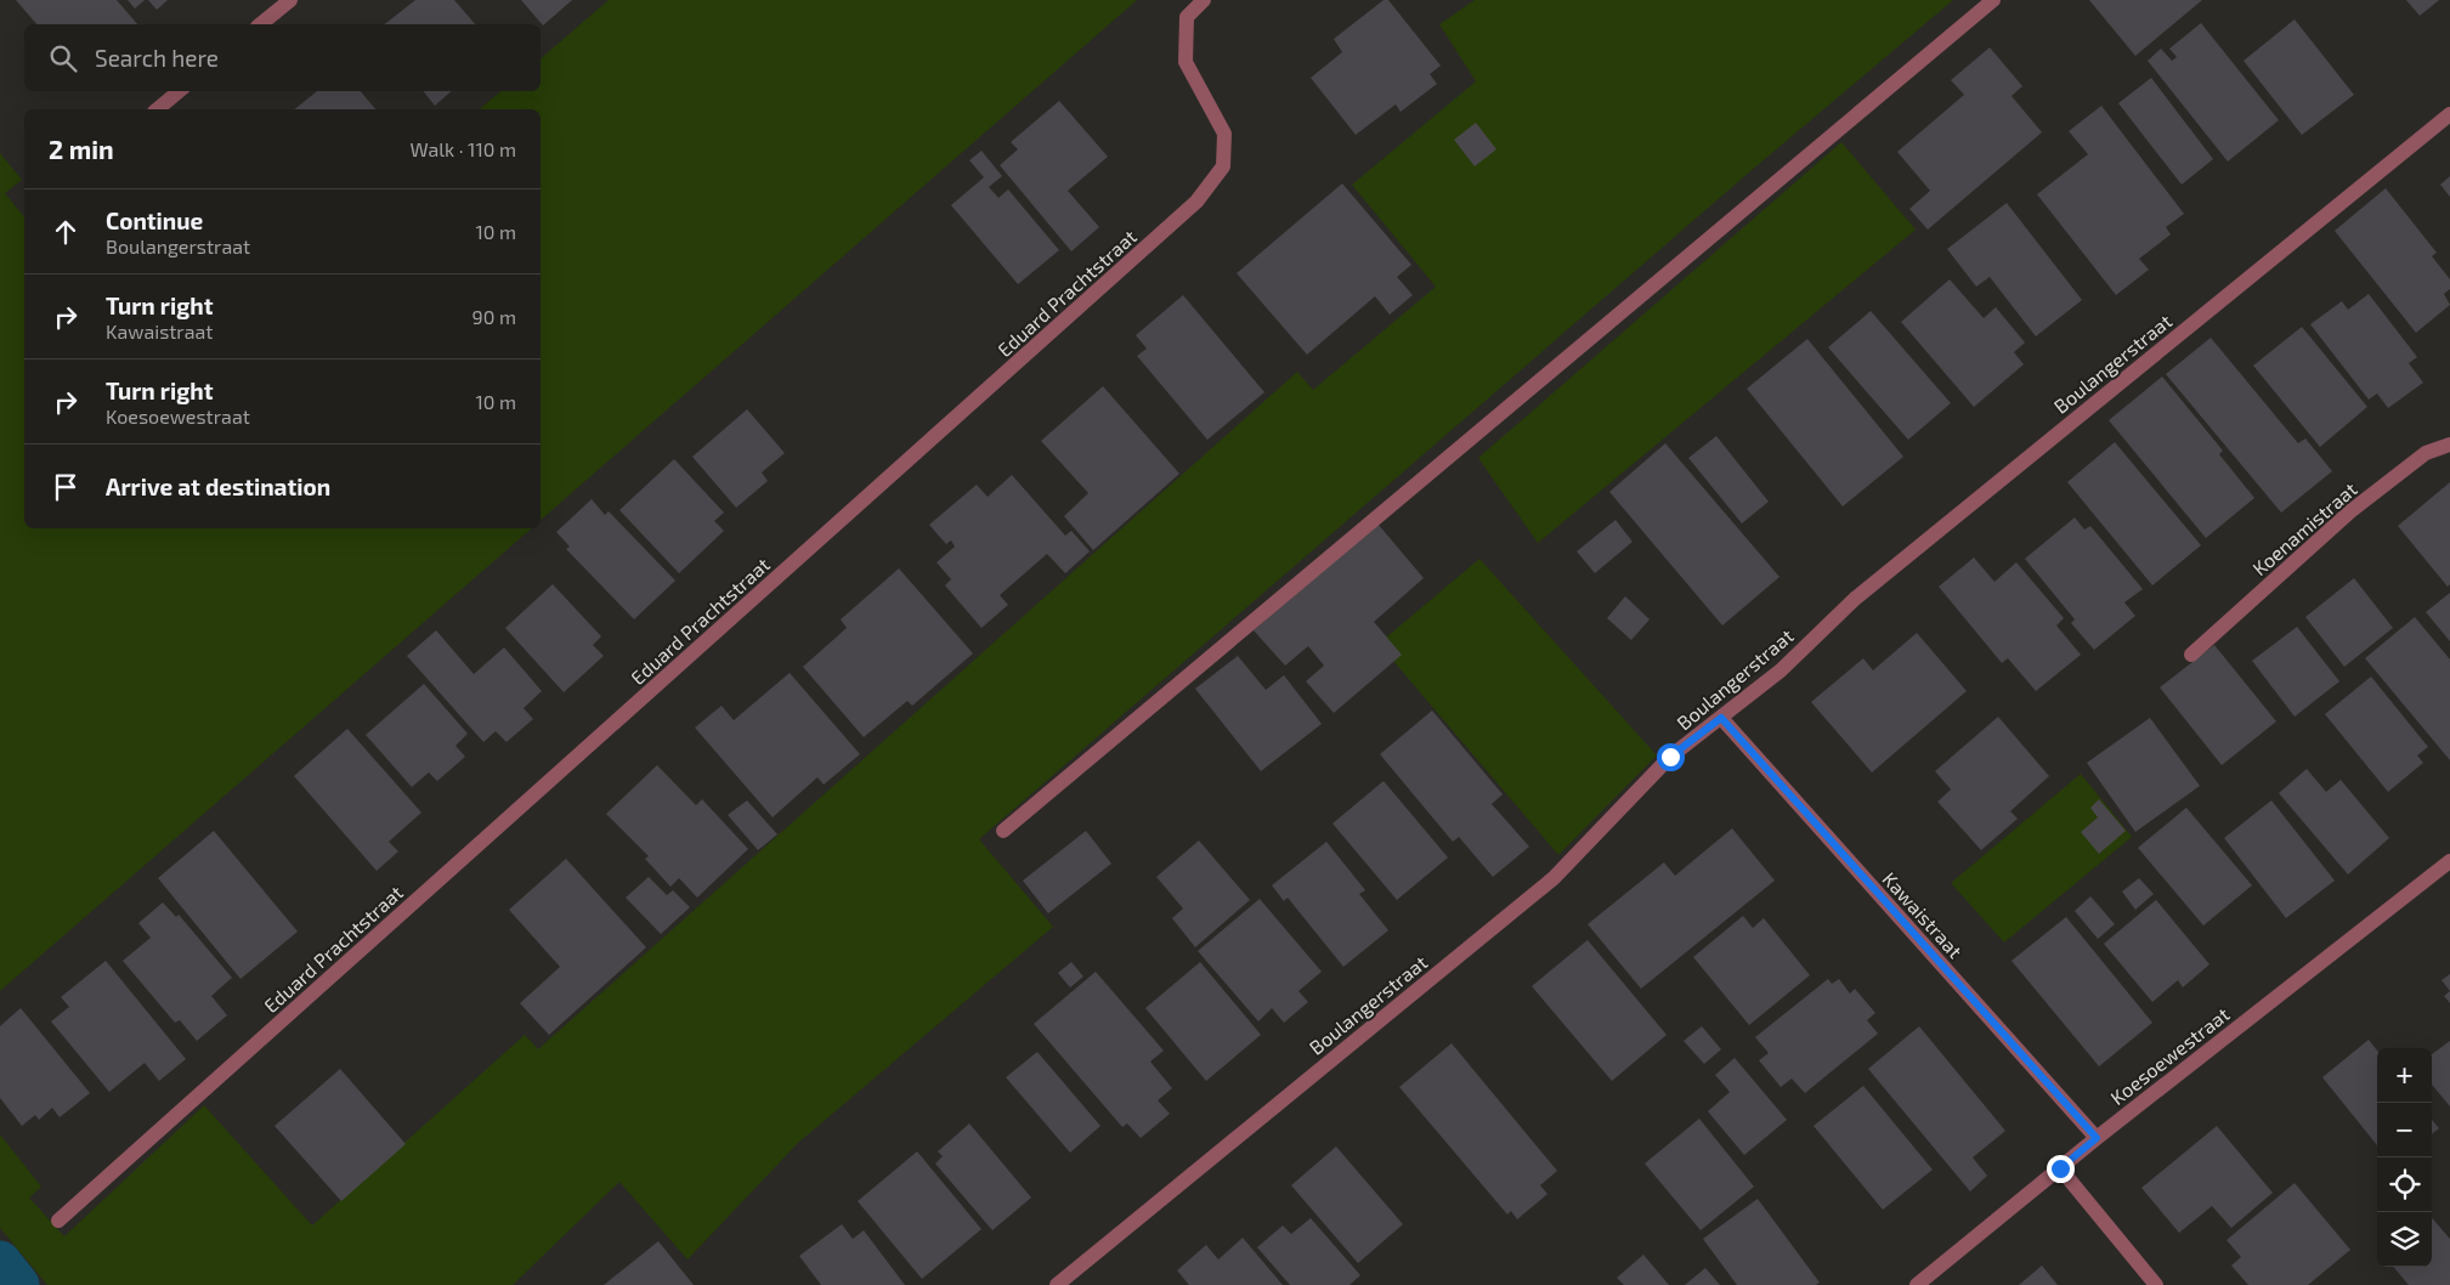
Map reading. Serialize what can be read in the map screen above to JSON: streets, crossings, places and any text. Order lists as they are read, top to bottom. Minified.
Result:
{"streets":{"street":["Eduard Prachtstraat","Boulangerstraat","Koenamistraat","Kawaistraat","Koesoewestraat"]},"crossings":[["Boulangerstraat","Kawaistraat"],["Kawaistraat","Koesoewestraat"]],"page":{"search":"Search here","heading":["2 min","Walk · 110 m"],"list":[["Continue","Boulangerstraat","10 m"],["Turn right","Kawaistraat","90 m"],["Turn right","Koesoewestraat","10 m"],"Arrive at destination"],"map_buttons":["+","−"]}}
